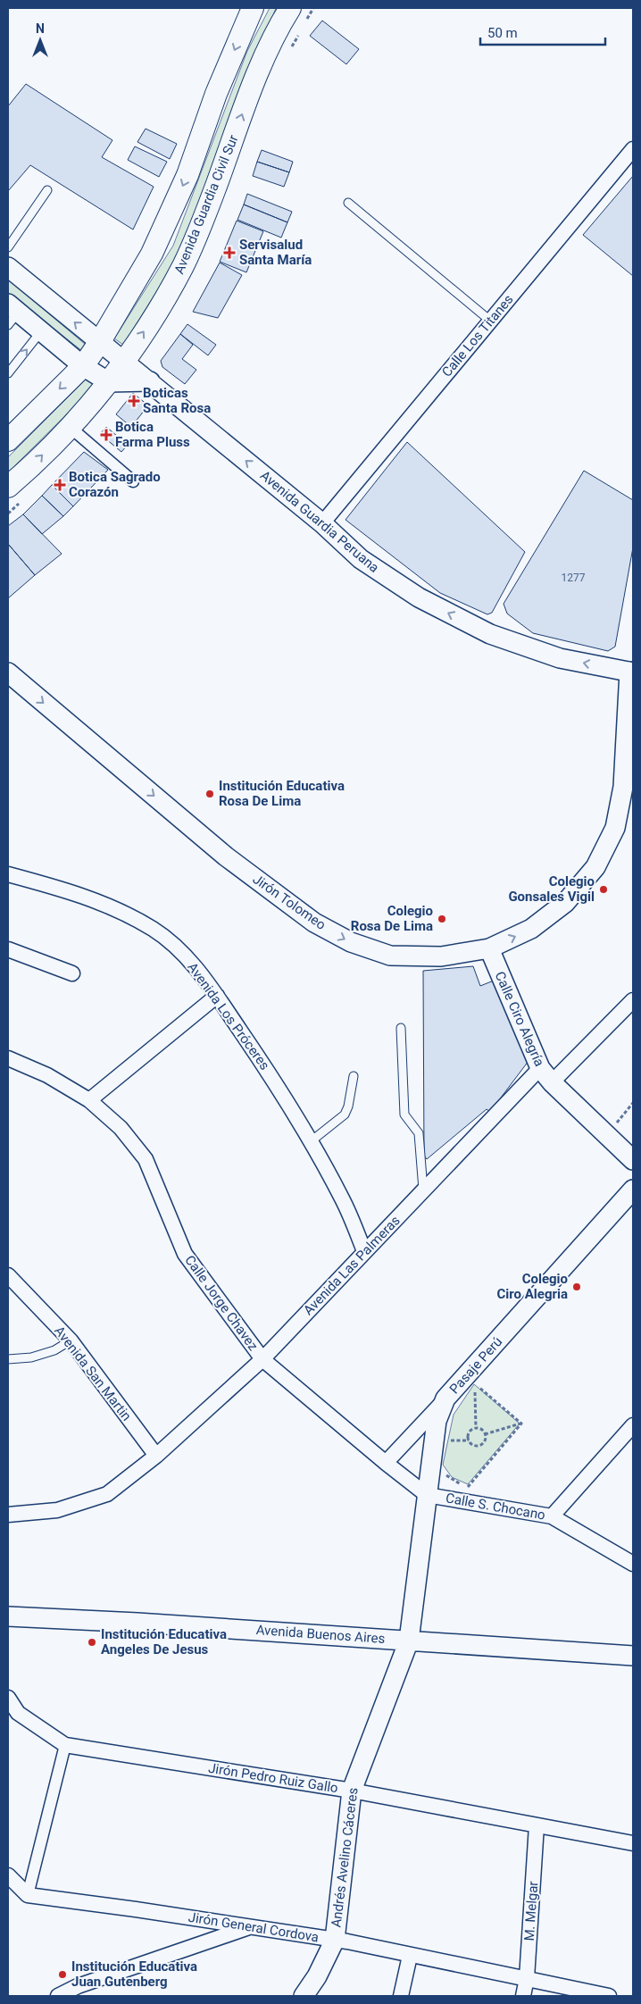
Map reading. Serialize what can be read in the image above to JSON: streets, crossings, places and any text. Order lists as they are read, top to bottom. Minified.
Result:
{"streets":{"main road":["Avenida Guardia Civil Sur"],"street":["Calle Los Titanes","Avenida Guardia Peruana","Jirón Tolomeo","Avenida Los Próceres","Calle Ciro Alegría","Avenida Las Palmeras","Calle Jorge Chavez","Pasaje Perú","Avenida San Martin","Calle S. Chocano","Avenida Buenos Aires","Jirón Pedro Ruiz Gallo","Andrés Avelino Cáceres","M. Melgar","Jirón General Cordova"]},"crossings":[["Avenida Guardia Civil Sur","Avenida Guardia Peruana"],["Calle Los Titanes","Avenida Guardia Peruana"],["Avenida Guardia Peruana","Jirón Tolomeo"],["Jirón Tolomeo","Calle Ciro Alegría"],["Avenida Los Próceres","Avenida Las Palmeras"],["Calle Ciro Alegría","Avenida Las Palmeras"],["Avenida Las Palmeras","Calle Jorge Chavez"],["Avenida Las Palmeras","Avenida San Martin"],["Calle Jorge Chavez","Pasaje Perú"],["Calle Jorge Chavez","Calle S. Chocano"],["Pasaje Perú","Calle S. Chocano"],["Pasaje Perú","Avenida Buenos Aires"],["Pasaje Perú","Andrés Avelino Cáceres"],["Avenida Buenos Aires","Andrés Avelino Cáceres"],["Jirón Pedro Ruiz Gallo","Andrés Avelino Cáceres"],["Jirón Pedro Ruiz Gallo","M. Melgar"],["Andrés Avelino Cáceres","Jirón General Cordova"],["M. Melgar","Jirón General Cordova"]],"one_way":["Avenida Guardia Peruana"],"places":{"health":["Servisalud Santa María","Boticas Santa Rosa","Botica Farma Pluss","Botica Sagrado Corazón"],"other":["Institución Educativa Rosa De Lima","Colegio Gonsales Vigil","Colegio Rosa De Lima","Colegio Ciro Alegria","Institución Educativa Angeles De Jesus","Institución Educativa Juan Gutenberg"]},"house_numbers":["1277"],"scale_bar":"50 m","north":"top"}
